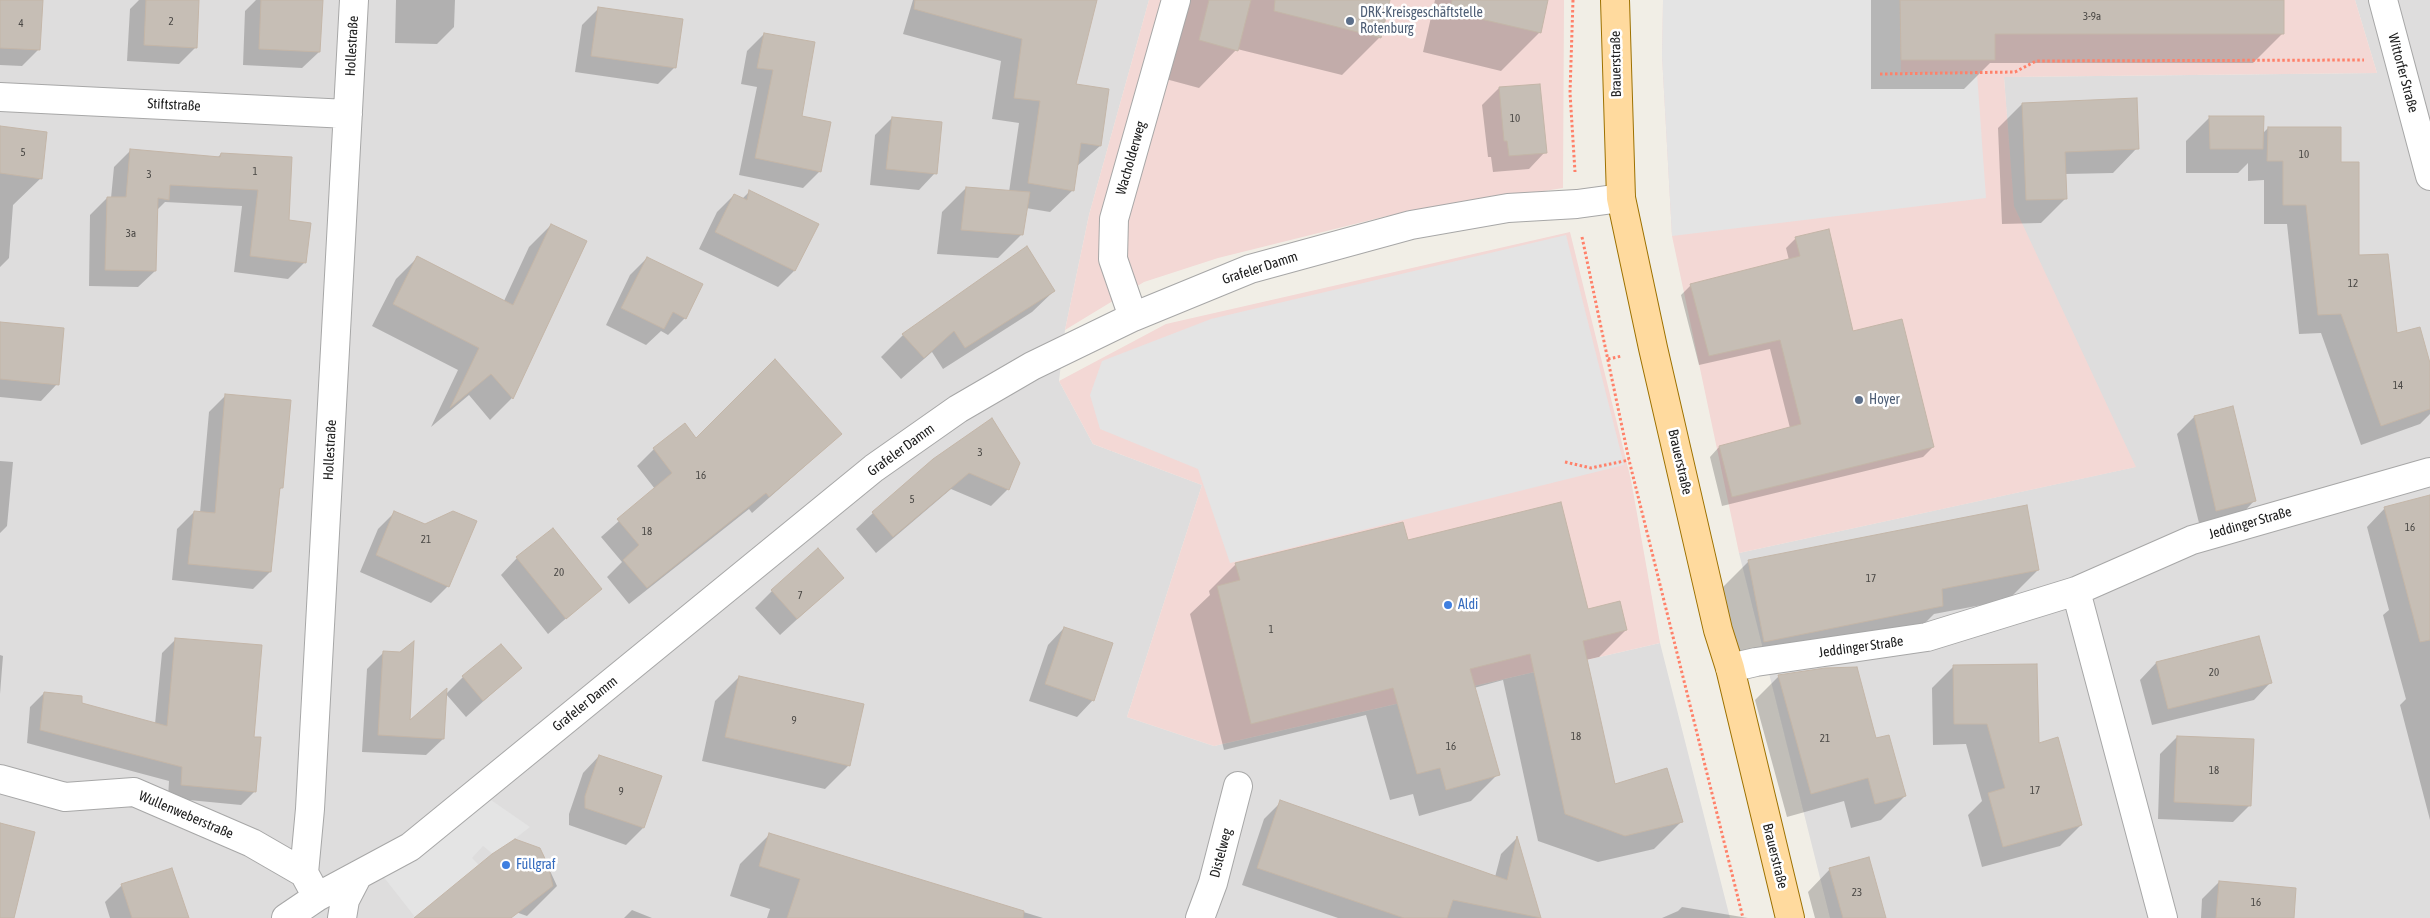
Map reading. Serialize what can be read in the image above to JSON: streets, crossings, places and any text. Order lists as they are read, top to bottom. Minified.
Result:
{"streets":{"main road":["Brauerstraße"],"street":["Hollestraße","Wittorfer Straße","Stiftstraße","Wacholderweg","Grafeler Damm","Jeddinger Straße","Wullenweberstraße","Distelweg"]},"crossings":[["Hollestraße","Stiftstraße"],["Hollestraße","Grafeler Damm"],["Hollestraße","Wullenweberstraße"],["Brauerstraße","Grafeler Damm"],["Brauerstraße","Jeddinger Straße"],["Wacholderweg","Grafeler Damm"],["Grafeler Damm","Wullenweberstraße"]],"places":["DRK-Kreisgeschäftstelle Rotenburg","Hoyer","Aldi","Füllgraf"],"house_numbers":["3-9a","2","4","10","5","10","1","3","3a","12","14","3","16","5","16","18","21","20","17","7","1","20","9","18","21","16","18","17","9","23","16"]}
